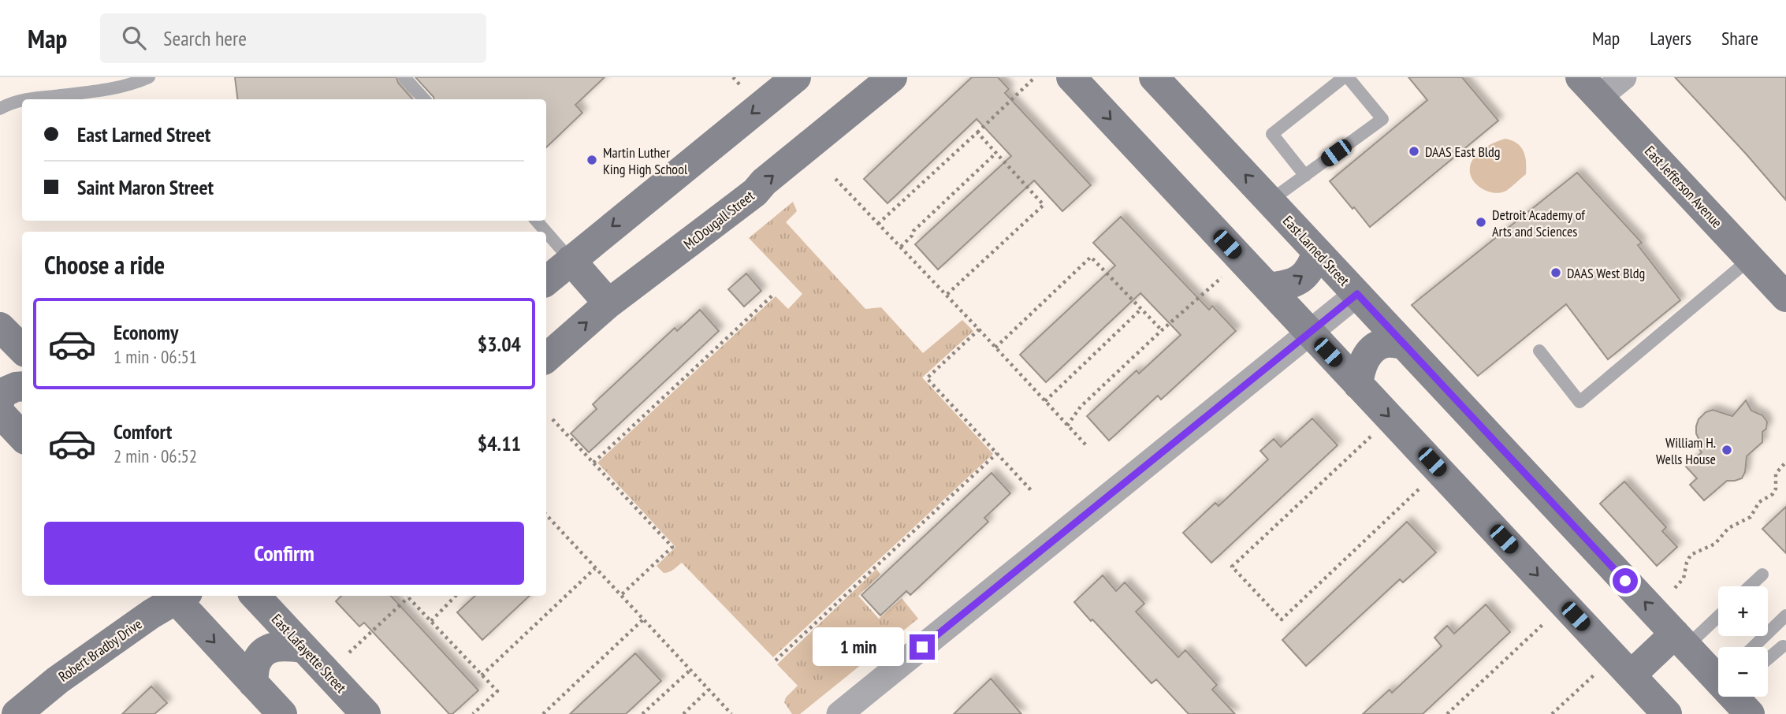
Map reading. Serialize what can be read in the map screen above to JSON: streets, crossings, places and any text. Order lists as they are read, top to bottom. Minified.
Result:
{"streets":{"street":["East Jefferson Avenue","McDougall Street","East Larned Street","Robert Bradby Drive","East Lafayette Street"]},"places":["DAAS East Bldg","Martin Luther King High School","Detroit Academy of Arts and Sciences","DAAS West Bldg","William H. Wells House"],"page":{"header":"Map","search":"Search here","nav":["Map","Layers","Share"],"banner":["East Larned Street","Saint Maron Street"],"heading":"Choose a ride","list":[{"name":"Economy","note":"1 min · 06:51","value":"$3.04"},{"name":"Comfort","note":"2 min · 06:52","value":"$4.11"}],"buttons":"Confirm","map_buttons":["+","−"],"bubble":"1 min"}}
